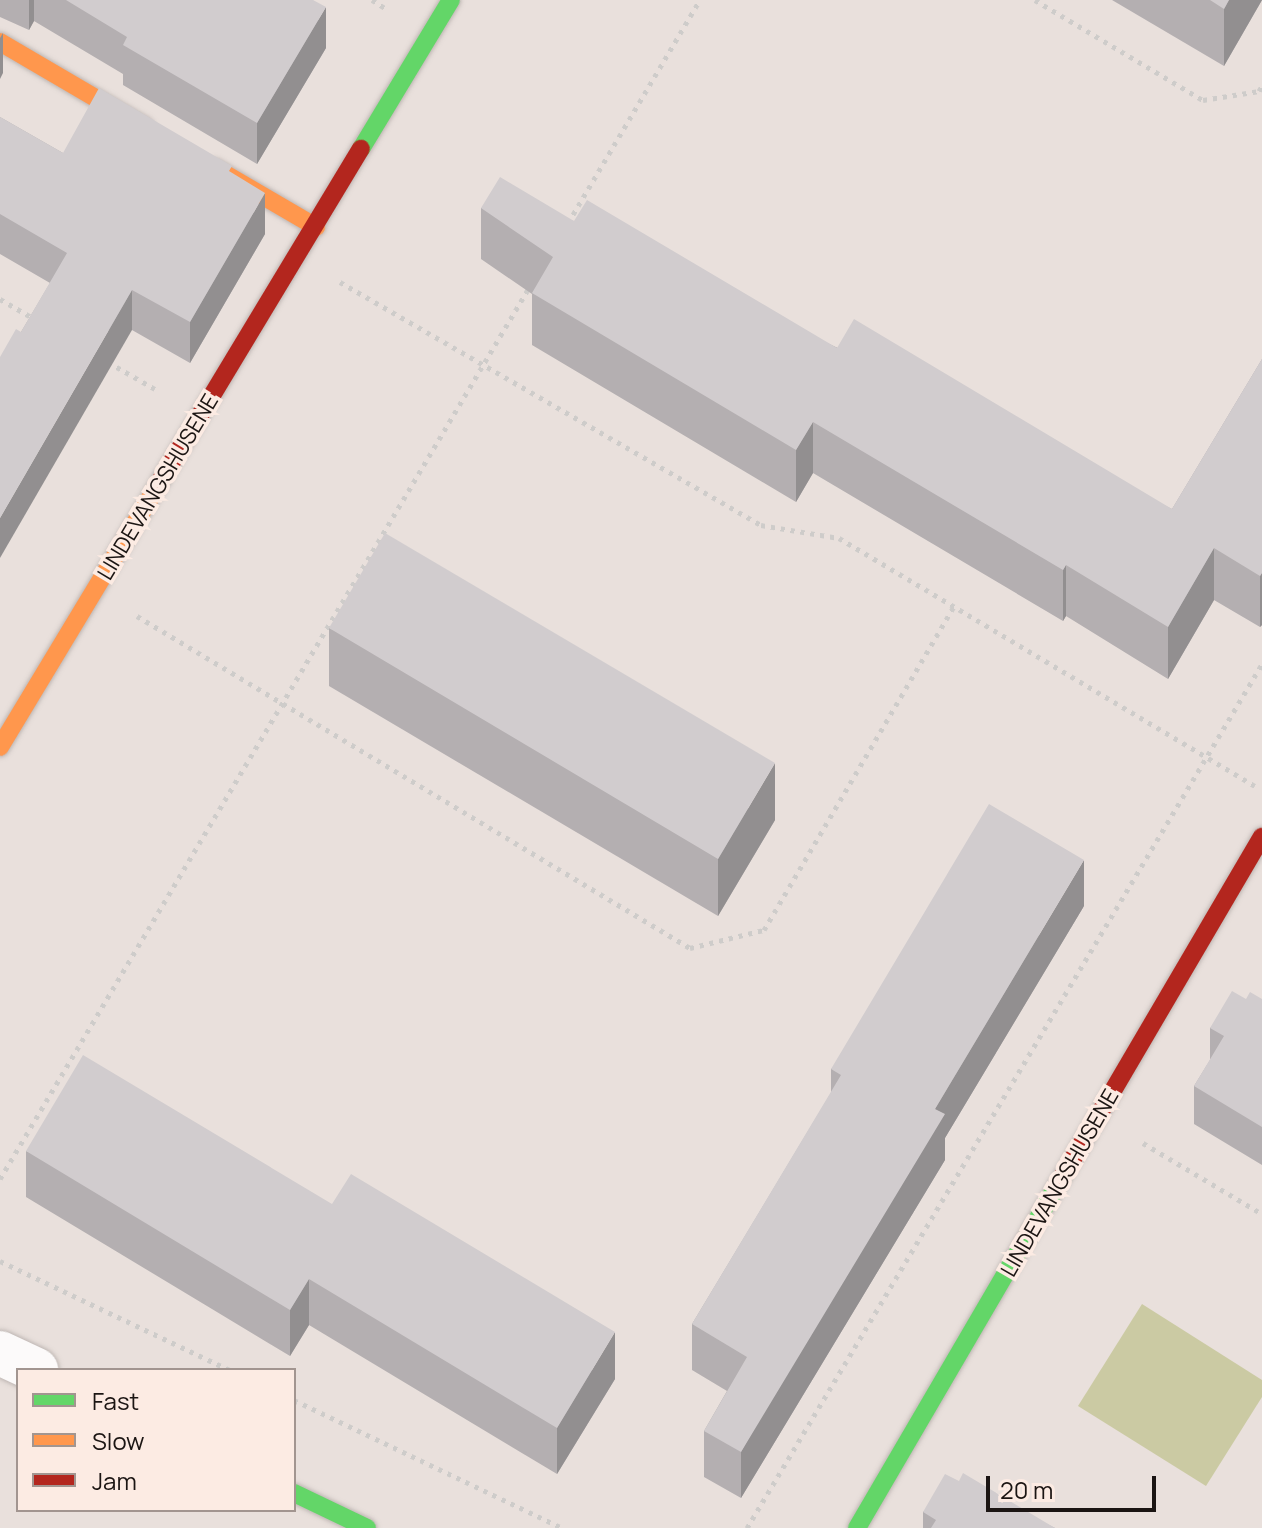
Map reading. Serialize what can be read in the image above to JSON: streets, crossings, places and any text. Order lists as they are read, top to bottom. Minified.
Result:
{"streets":{"street":["LINDEVANGSHUSENE"]},"legend":["Fast","Slow","Jam"],"scale_bar":"20 m"}
